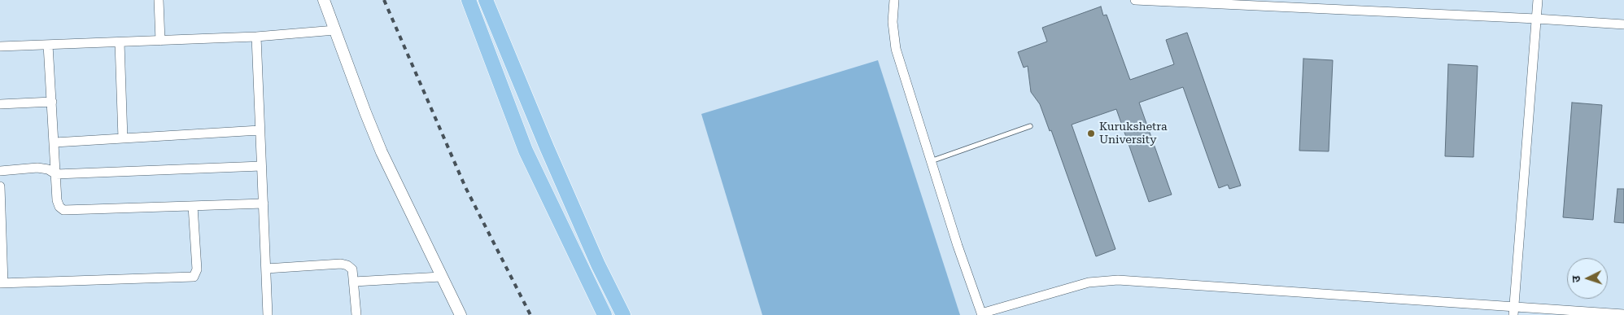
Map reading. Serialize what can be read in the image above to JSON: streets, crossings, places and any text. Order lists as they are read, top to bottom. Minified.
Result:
{"places":["Kurukshetra University"],"north":"left"}
